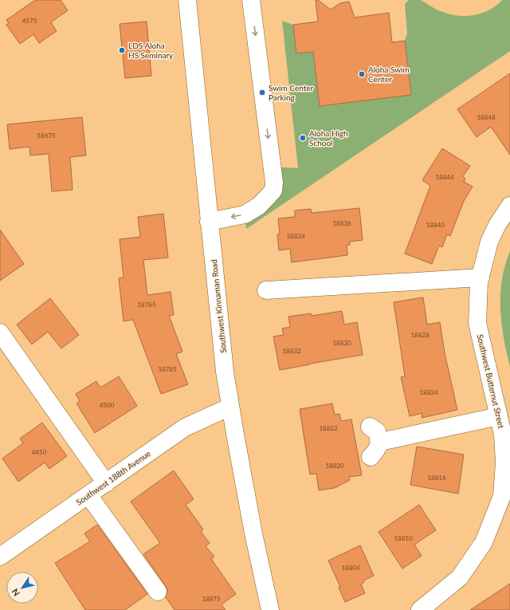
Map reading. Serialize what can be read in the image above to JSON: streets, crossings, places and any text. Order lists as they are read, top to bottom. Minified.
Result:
{"streets":{"street":["Southwest Kinnaman Road","Southwest Butternut Street","Southwest 188th Avenue"]},"crossings":[["Southwest Kinnaman Road","Southwest 188th Avenue"]],"places":["LDS Aloha HS Seminary","Aloha Swim Center","Swim Center Parking","Aloha High School"],"house_numbers":["4575","18848","18675","18844","18836","18840","18834","18765","18828","18830","18832","18785","18824","4500","18822","4450","18820","18816","18810","18804","18875"],"north":"bottom left"}
